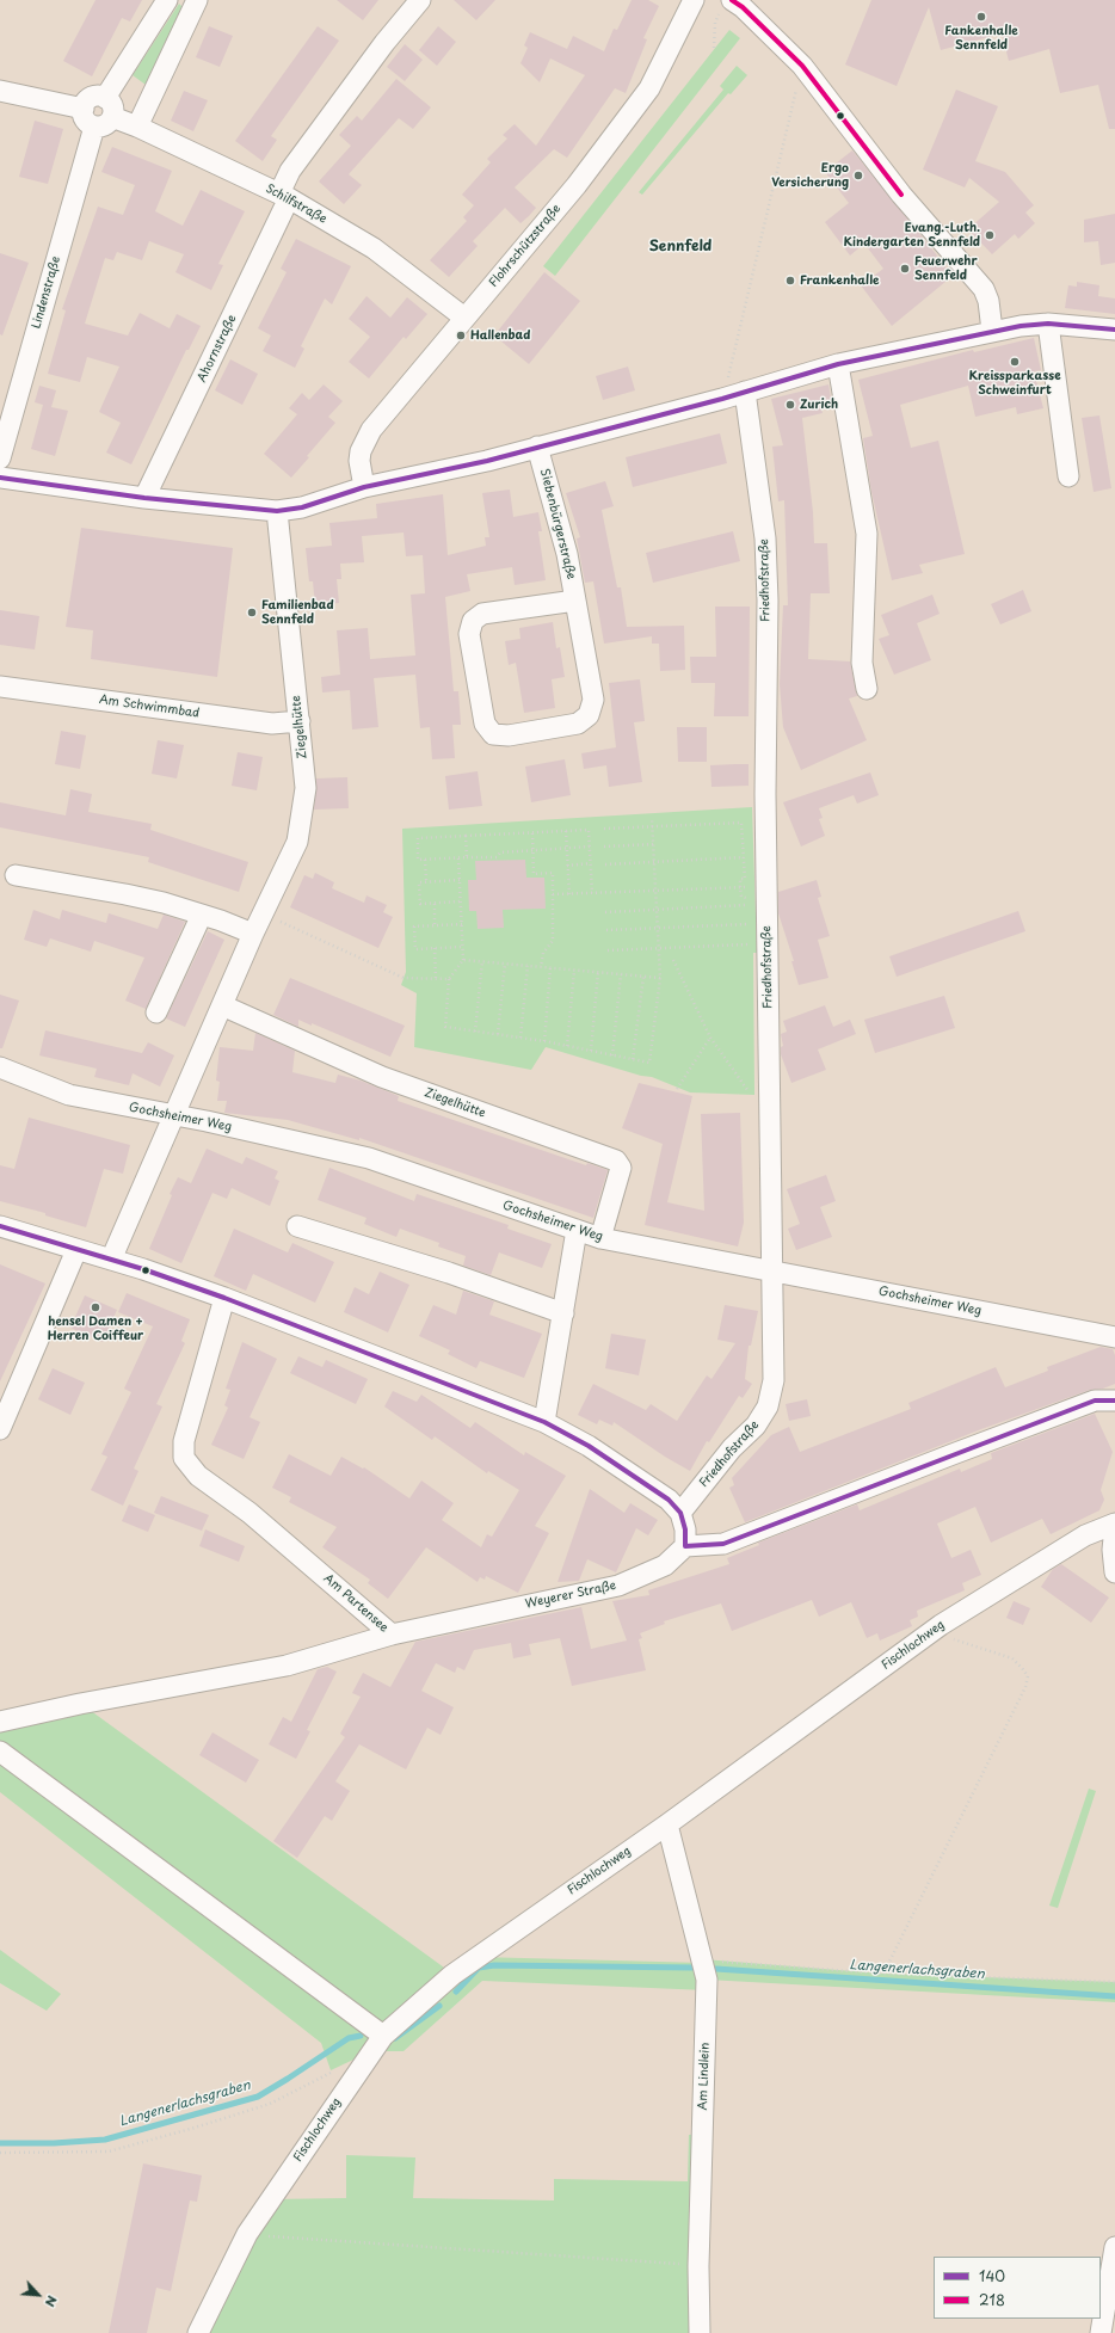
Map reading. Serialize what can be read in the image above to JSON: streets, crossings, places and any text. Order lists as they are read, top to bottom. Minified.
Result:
{"streets":{"street":["Schilfstraße","Flohrschützstraße","Lindenstraße","Ahornstraße","Siebenbürgerstraße","Friedhofstraße","Am Schwimmbad","Ziegelhütte","Gochsheimer Weg","Weyerer Straße","Am Partensee","Fischlochweg","Am Lindlein"]},"crossings":[["Schilfstraße","Flohrschützstraße"],["Schilfstraße","Lindenstraße"],["Schilfstraße","Ahornstraße"],["Friedhofstraße","Gochsheimer Weg"],["Am Schwimmbad","Ziegelhütte"],["Ziegelhütte","Gochsheimer Weg"],["Weyerer Straße","Am Partensee"],["Fischlochweg","Am Lindlein"]],"districts":["Sennfeld"],"water":["Langenerlachsgraben"],"places":["Fankenhalle Sennfeld","Ergo Versicherung","Evang.-Luth. Kindergarten Sennfeld","Feuerwehr Sennfeld","Frankenhalle","Hallenbad","Kreissparkasse Schweinfurt","Zurich","Familienbad Sennfeld","hensel Damen + Herren Coiffeur"],"lines":["transit line 218","transit line 140"],"legend":["140","218"],"north":"bottom right"}
